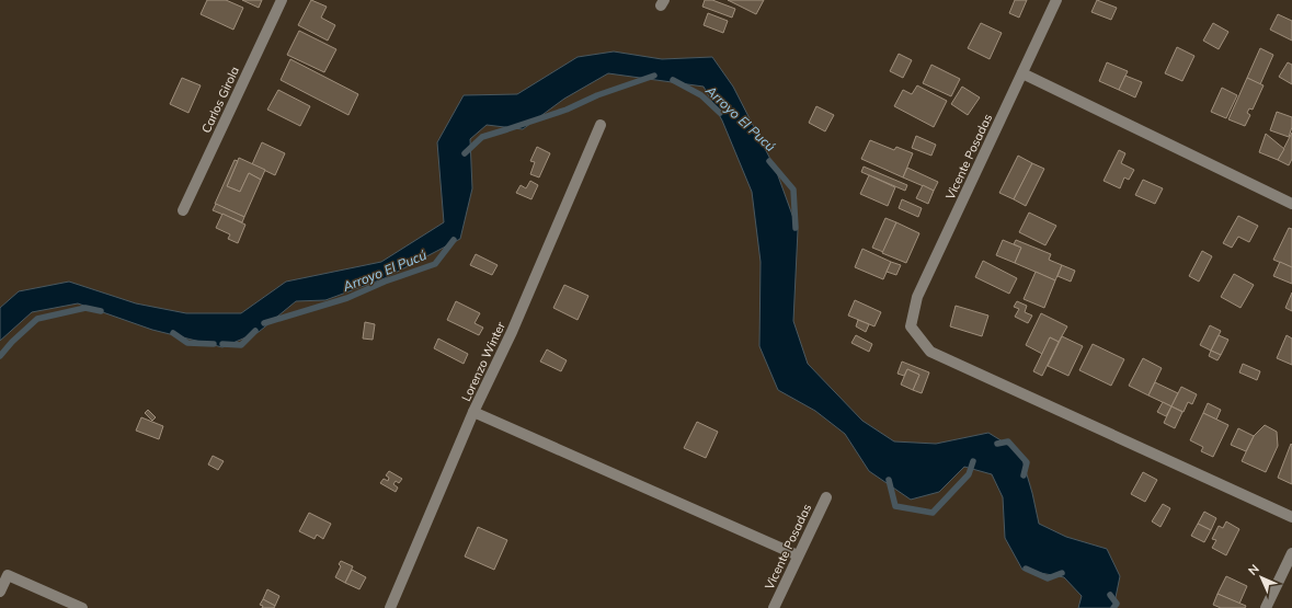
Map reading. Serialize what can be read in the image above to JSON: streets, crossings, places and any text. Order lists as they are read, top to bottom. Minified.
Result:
{"streets":{"street":["Carlos Girola","Vicente Posadas","Lorenzo Winter"]},"water":["Arroyo El Pucú"],"north":"top left"}
